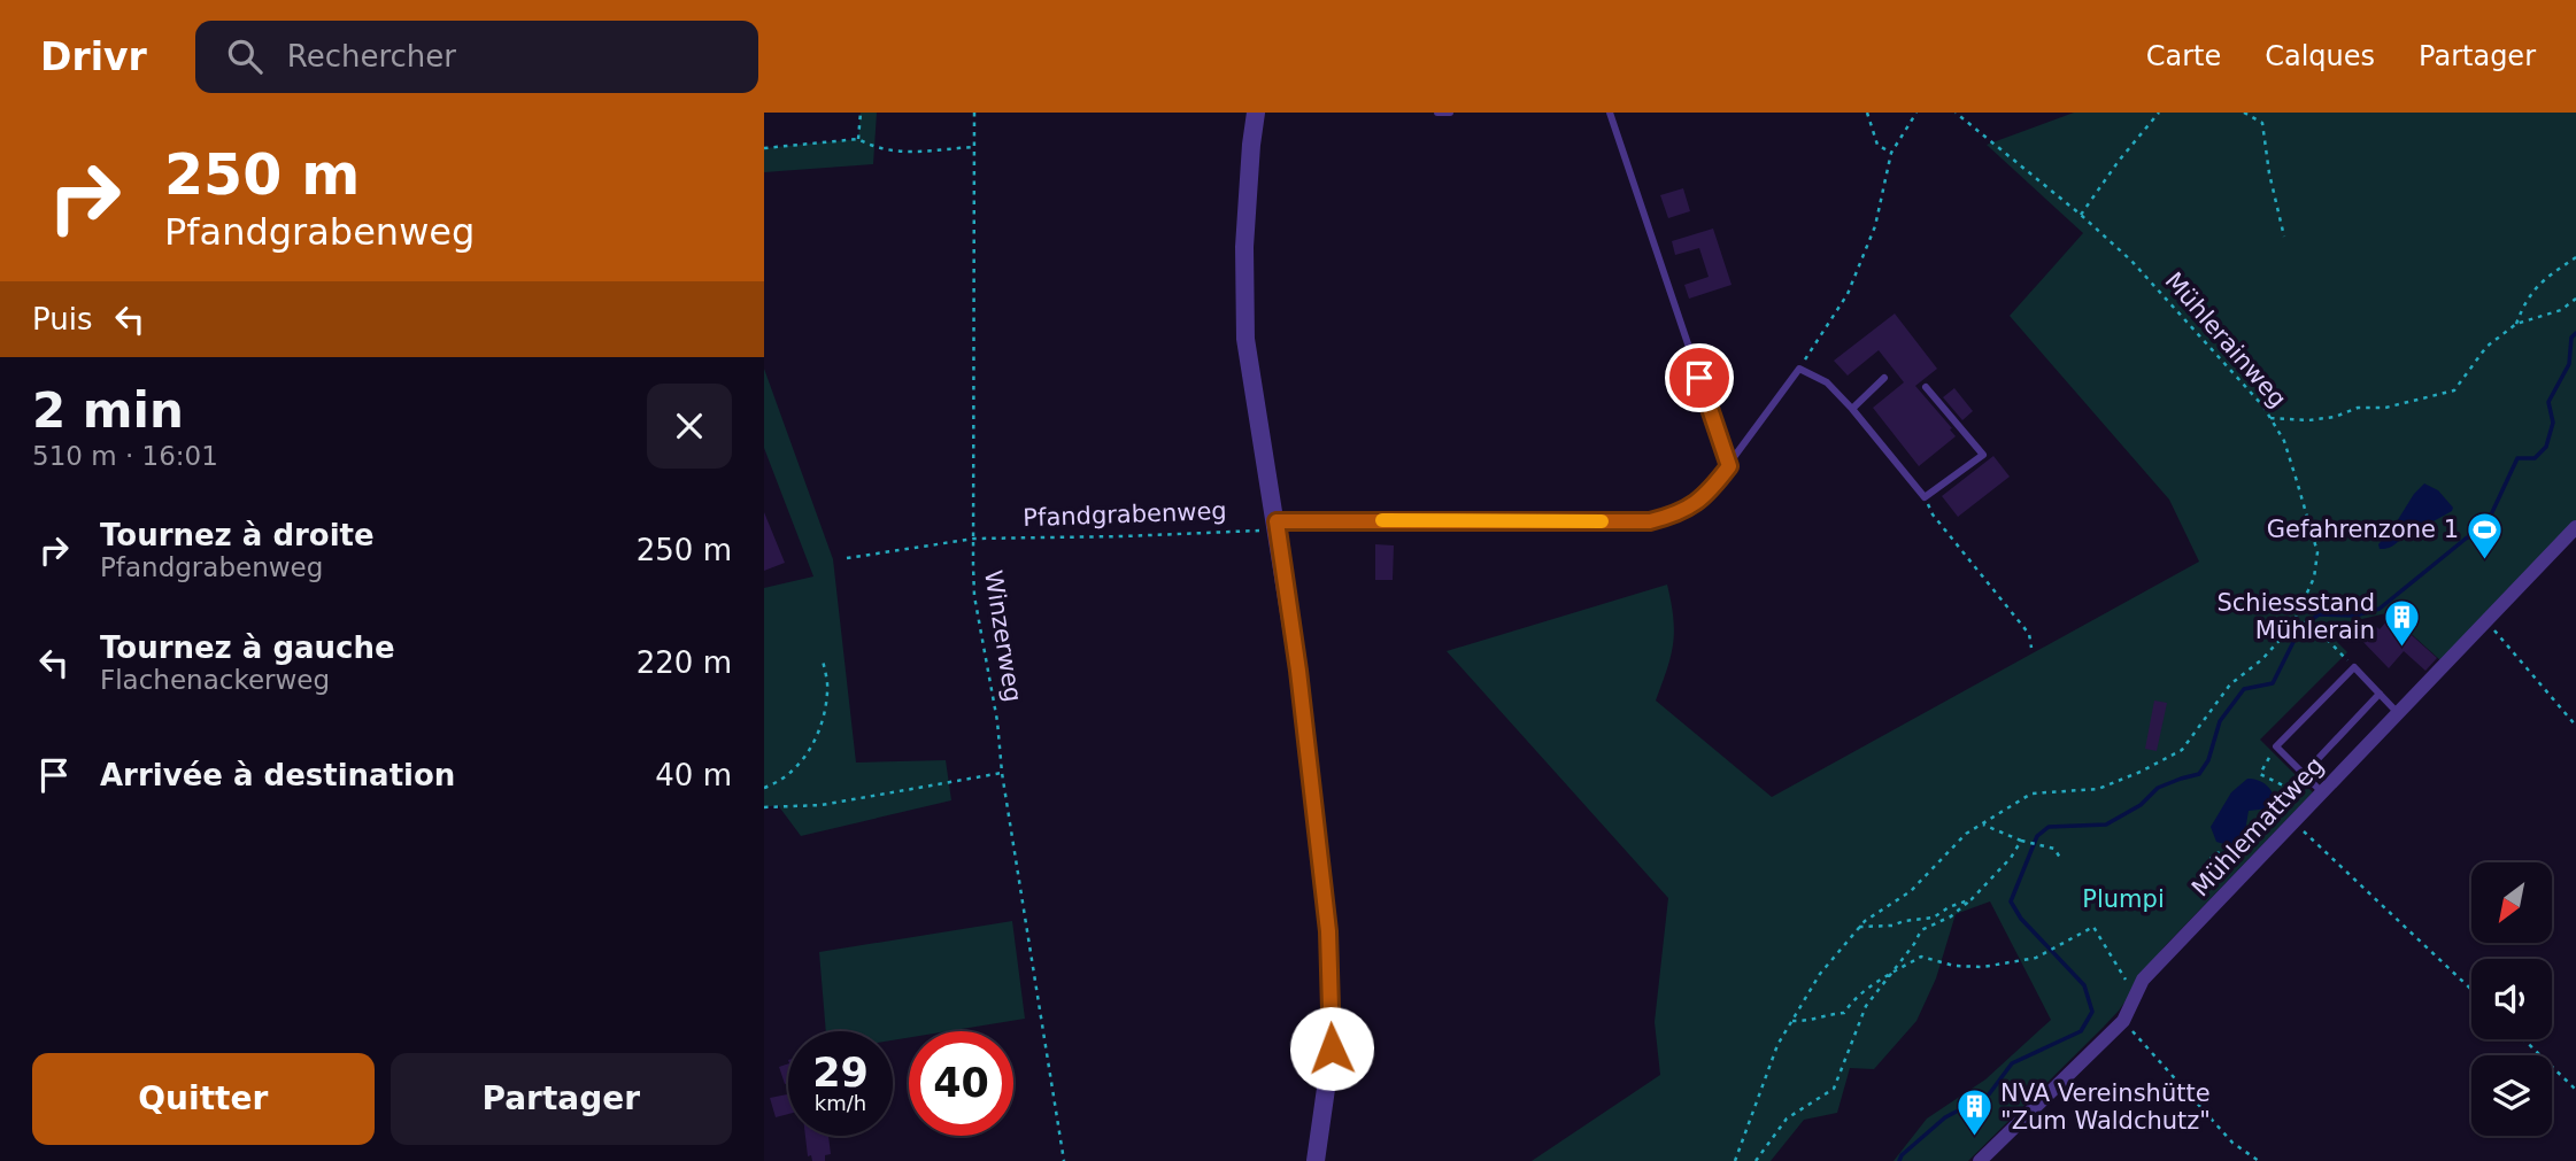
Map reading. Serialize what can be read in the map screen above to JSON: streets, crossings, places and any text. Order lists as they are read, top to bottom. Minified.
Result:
{"streets":{"street":["Mühlemattweg"],"path":["Mühlerainweg","Pfandgrabenweg","Winzerweg"]},"crossings":[["Pfandgrabenweg","Winzerweg"]],"parks":["Plumpi"],"places":{"sports":["Gefahrenzone 1"],"building":["Schiessstand Mühlerain","NVA Vereinshütte \"Zum Waldchutz\""]},"north":"bottom left","page":{"header":"Drivr","search":"Rechercher","nav":["Carte","Calques","Partager"],"turn":["250 m","Pfandgrabenweg"],"then":"Puis","heading":["2 min","510 m · 16:01"],"list":[{"name":"Tournez à droite","note":"Pfandgrabenweg","value":"250 m"},{"name":"Tournez à gauche","note":"Flachenackerweg","value":"220 m"},{"name":"Arrivée à destination","value":"40 m"}],"speed":"29 km/h","limit":"40","buttons":["Quitter","Partager"]}}
